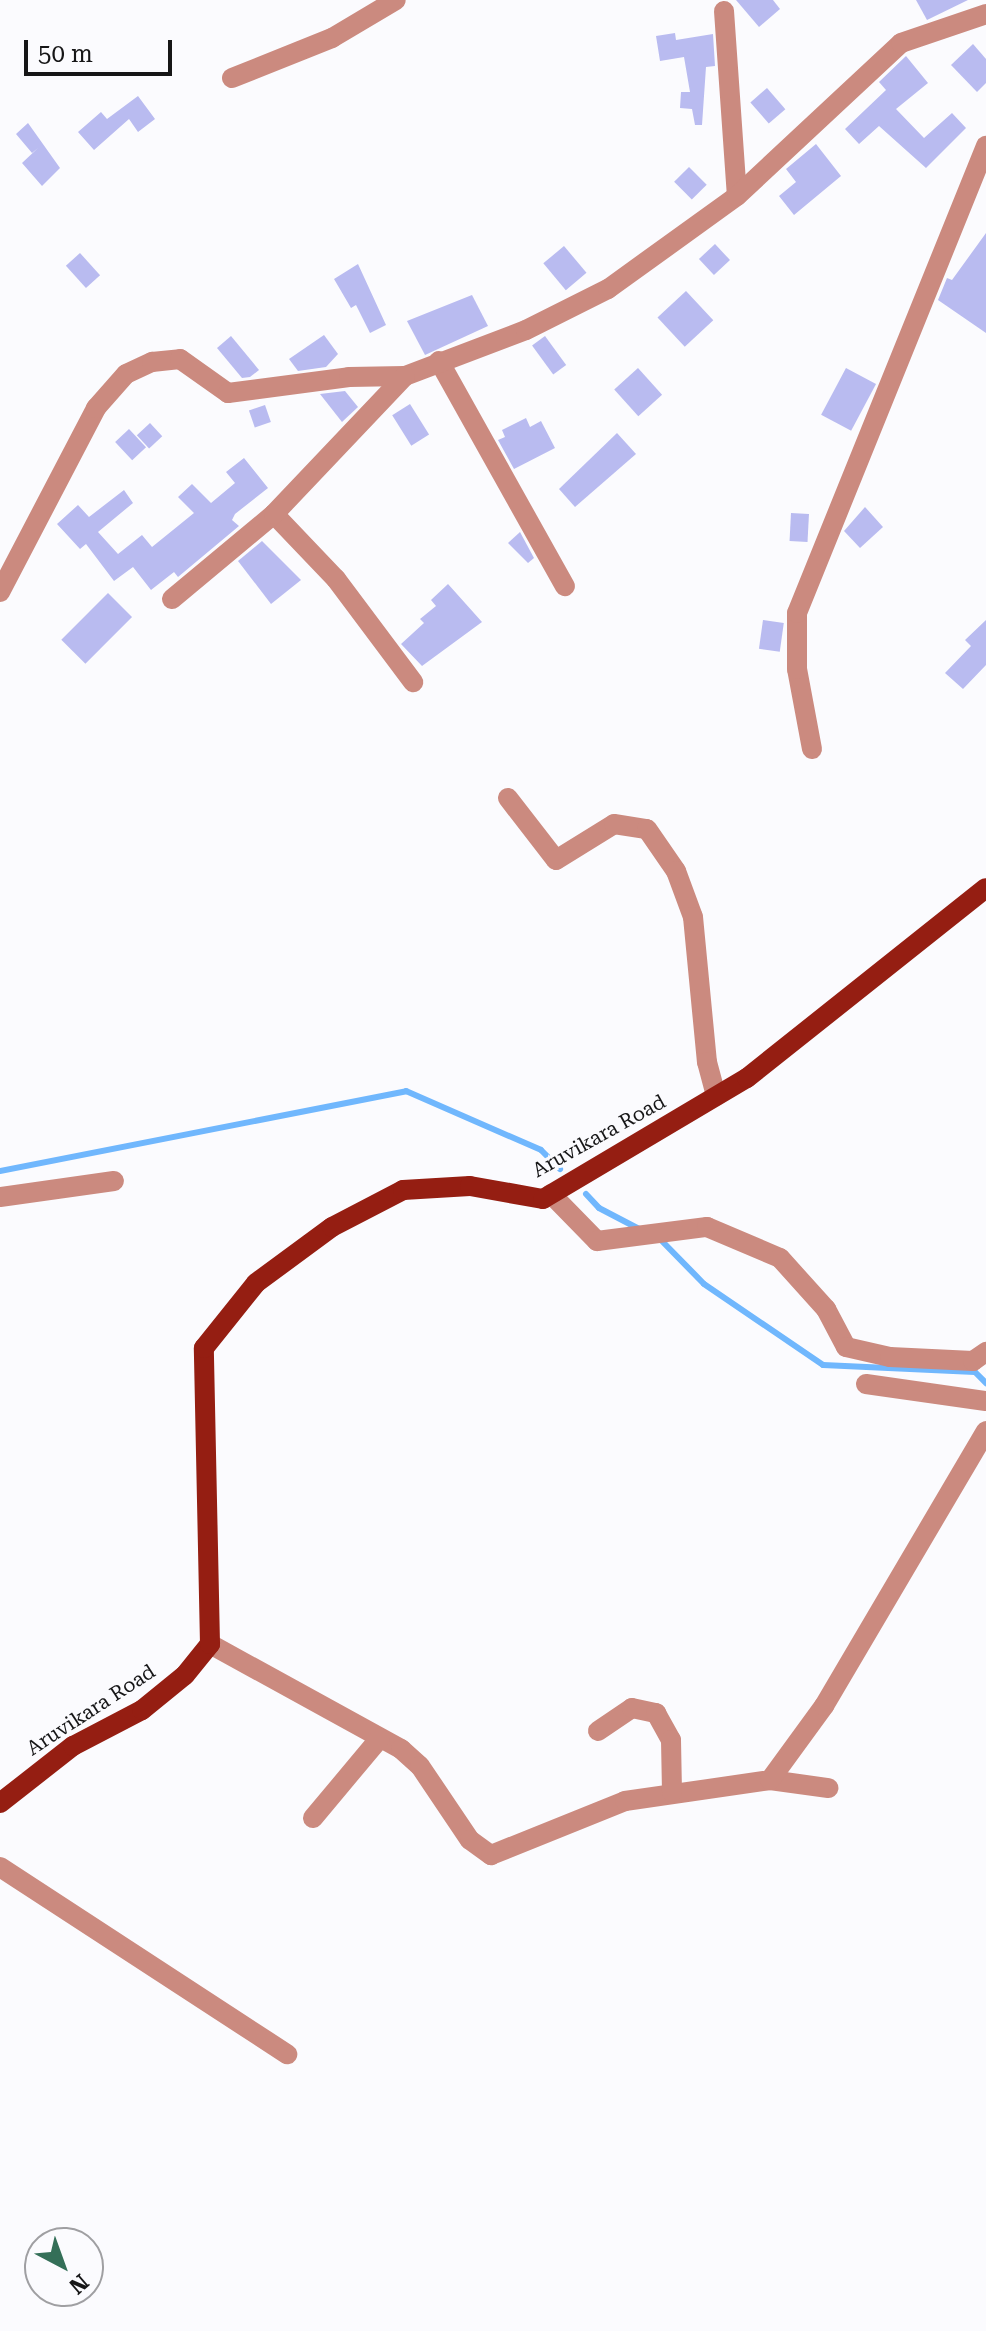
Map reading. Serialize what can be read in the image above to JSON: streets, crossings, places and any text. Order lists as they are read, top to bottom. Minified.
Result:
{"streets":{"main road":["Aruvikara Road"]},"scale_bar":"50 m","north":"bottom right"}
